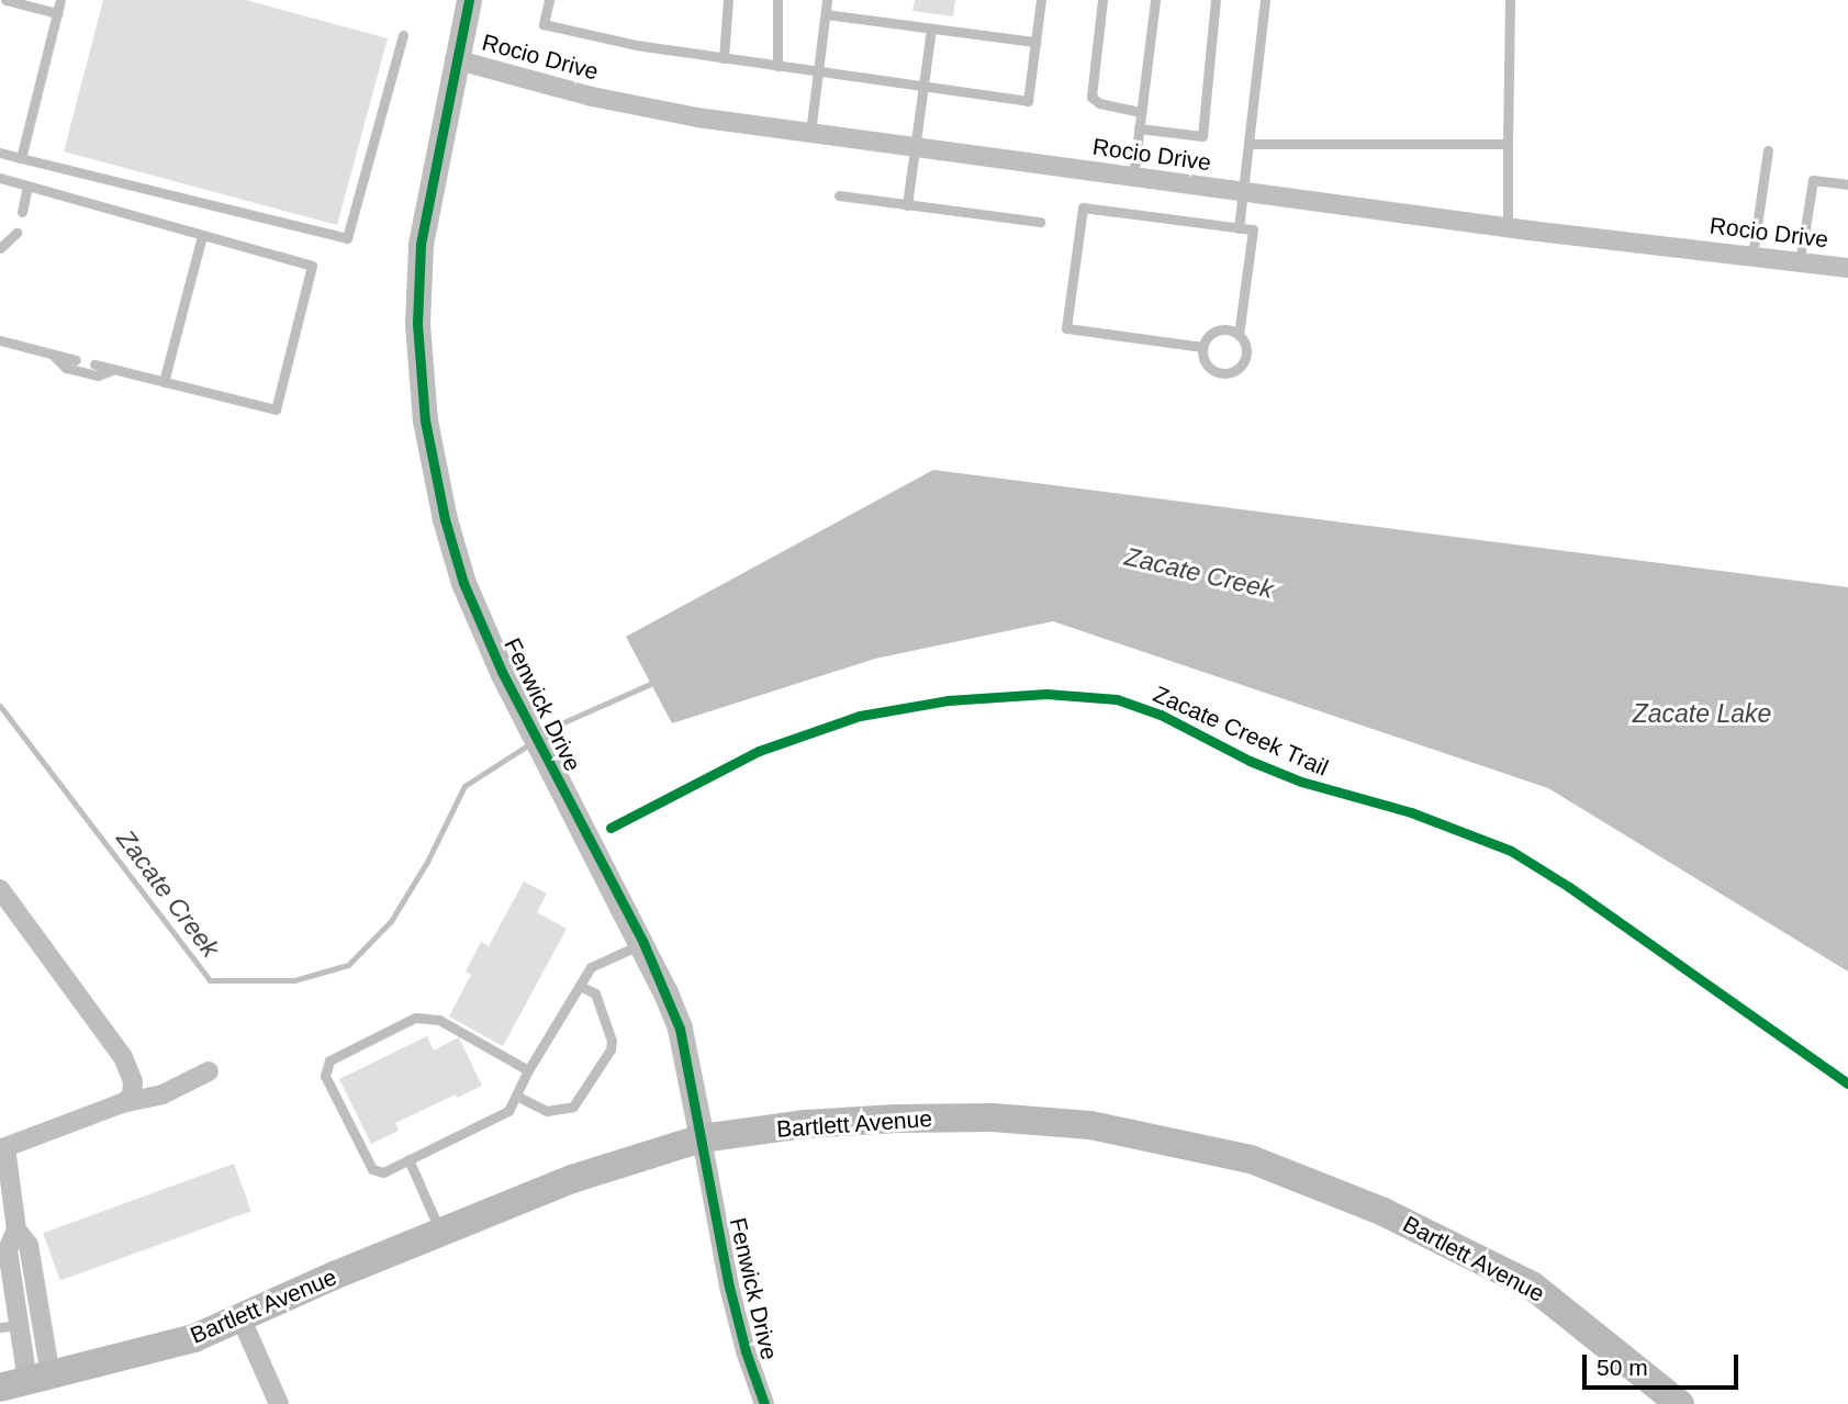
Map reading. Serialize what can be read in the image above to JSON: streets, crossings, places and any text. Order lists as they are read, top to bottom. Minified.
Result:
{"streets":{"main road":["Bartlett Avenue"],"street":["Rocio Drive","Fenwick Drive"],"cycle path":["Zacate Creek Trail"]},"crossings":[["Rocio Drive","Fenwick Drive"],["Fenwick Drive","Bartlett Avenue"]],"water":["Zacate Creek","Zacate Lake"],"scale_bar":"50 m"}
